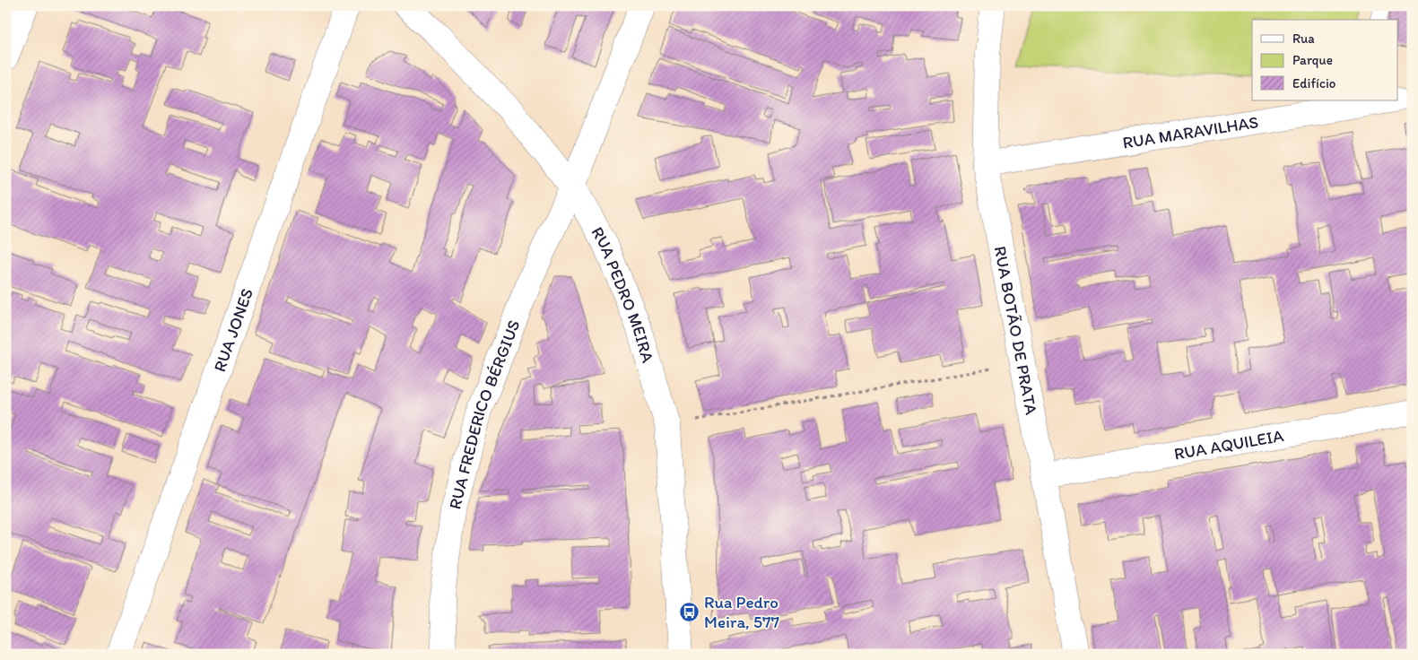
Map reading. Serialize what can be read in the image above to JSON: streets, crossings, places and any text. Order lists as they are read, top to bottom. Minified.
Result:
{"streets":{"street":["RUA MARAVILHAS","RUA PEDRO MEIRA","RUA JONES","RUA BOTÃO DE PRATA","RUA FREDERICO BÉRGIUS","RUA AQUILEIA"]},"crossings":[["RUA MARAVILHAS","RUA BOTÃO DE PRATA"],["RUA PEDRO MEIRA","RUA FREDERICO BÉRGIUS"],["RUA BOTÃO DE PRATA","RUA AQUILEIA"]],"places":{"bus stop":["Rua Pedro Meira, 577"]},"legend":["Rua","Parque","Edifício"]}
